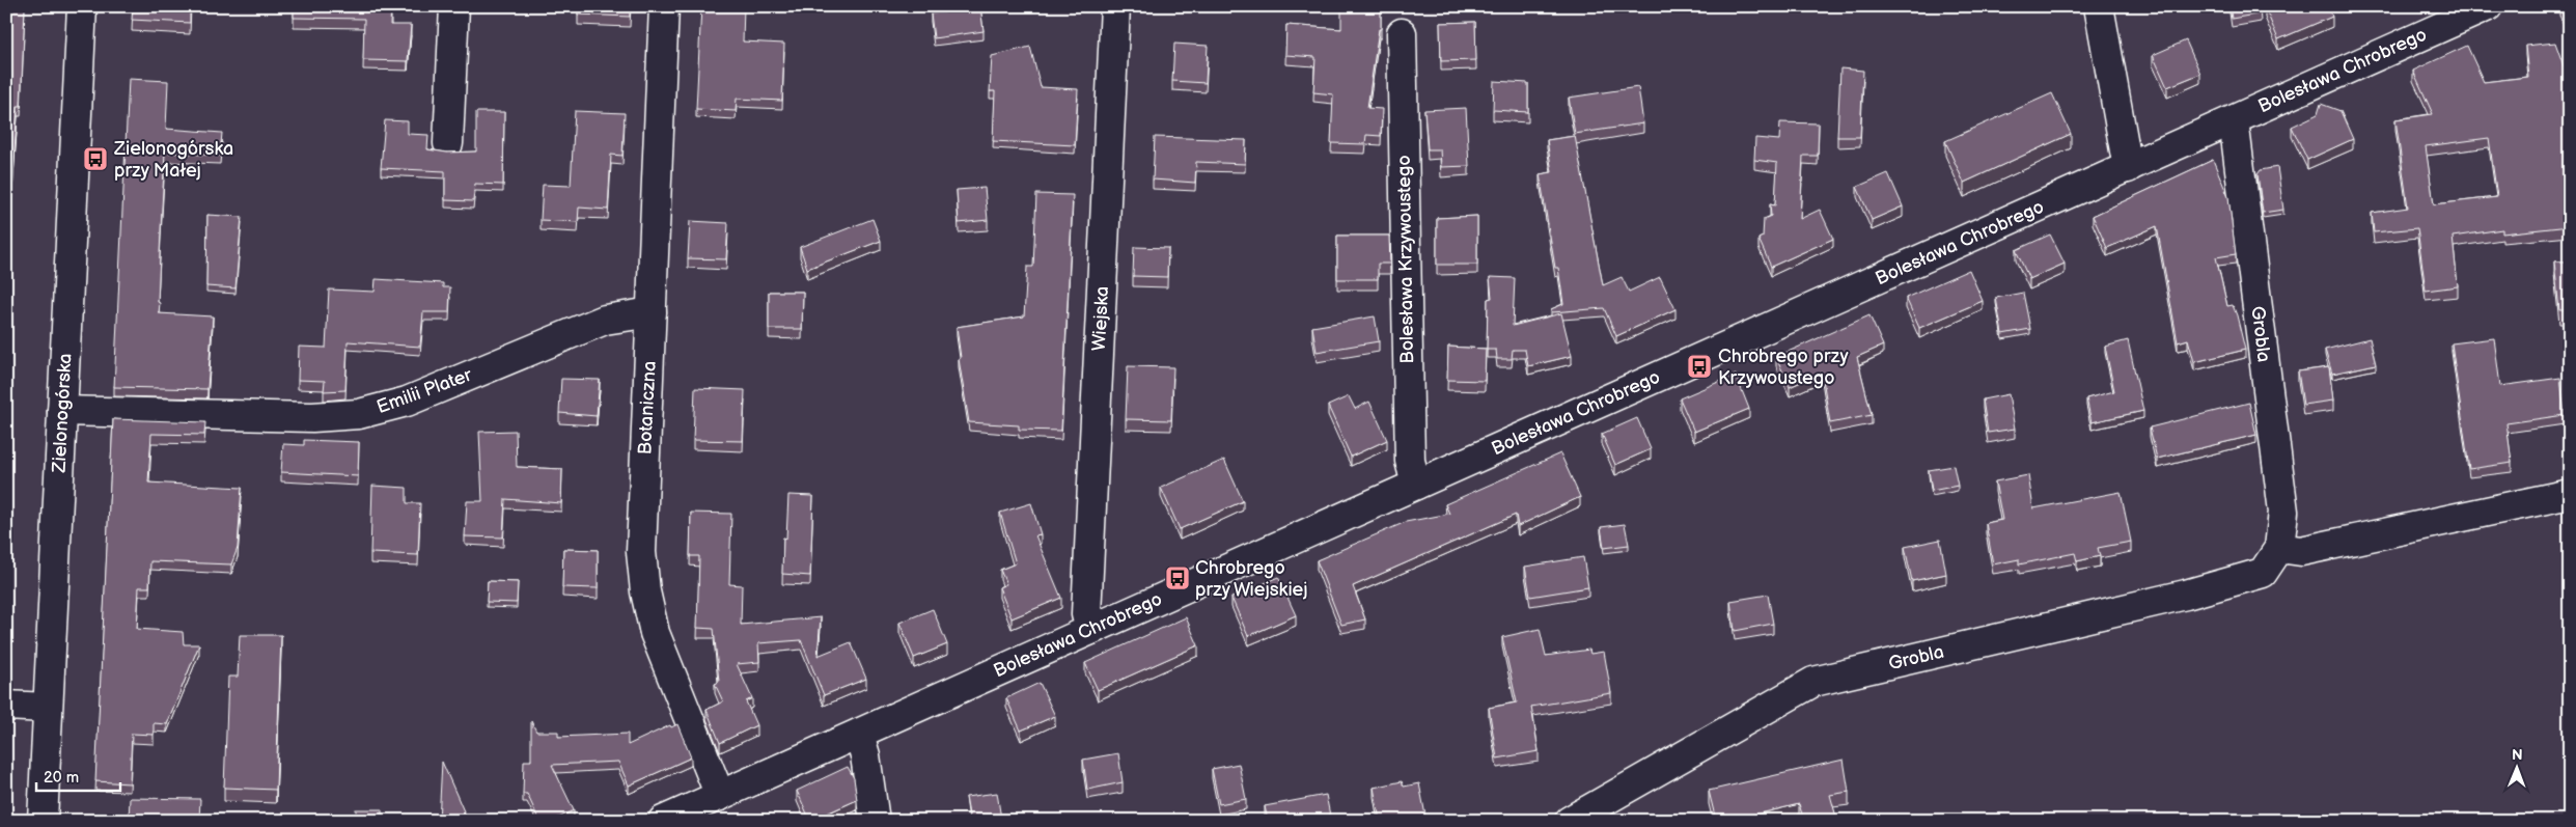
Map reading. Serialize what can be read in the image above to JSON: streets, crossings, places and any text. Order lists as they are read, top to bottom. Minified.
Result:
{"streets":{"street":["Bolesława Chrobrego","Bolesława Krzywoustego","Wiejska","Grobla","Emilii Plater","Botaniczna","Zielonogórska"]},"crossings":[["Bolesława Chrobrego","Bolesława Krzywoustego"],["Bolesława Chrobrego","Wiejska"],["Bolesława Chrobrego","Grobla"],["Bolesława Chrobrego","Botaniczna"],["Emilii Plater","Botaniczna"],["Emilii Plater","Zielonogórska"]],"places":{"bus stop":["Zielonogórska przy Małej","Chrobrego przy Krzywoustego","Chrobrego przy Wiejskiej"]},"scale_bar":"20 m","north":"top"}
